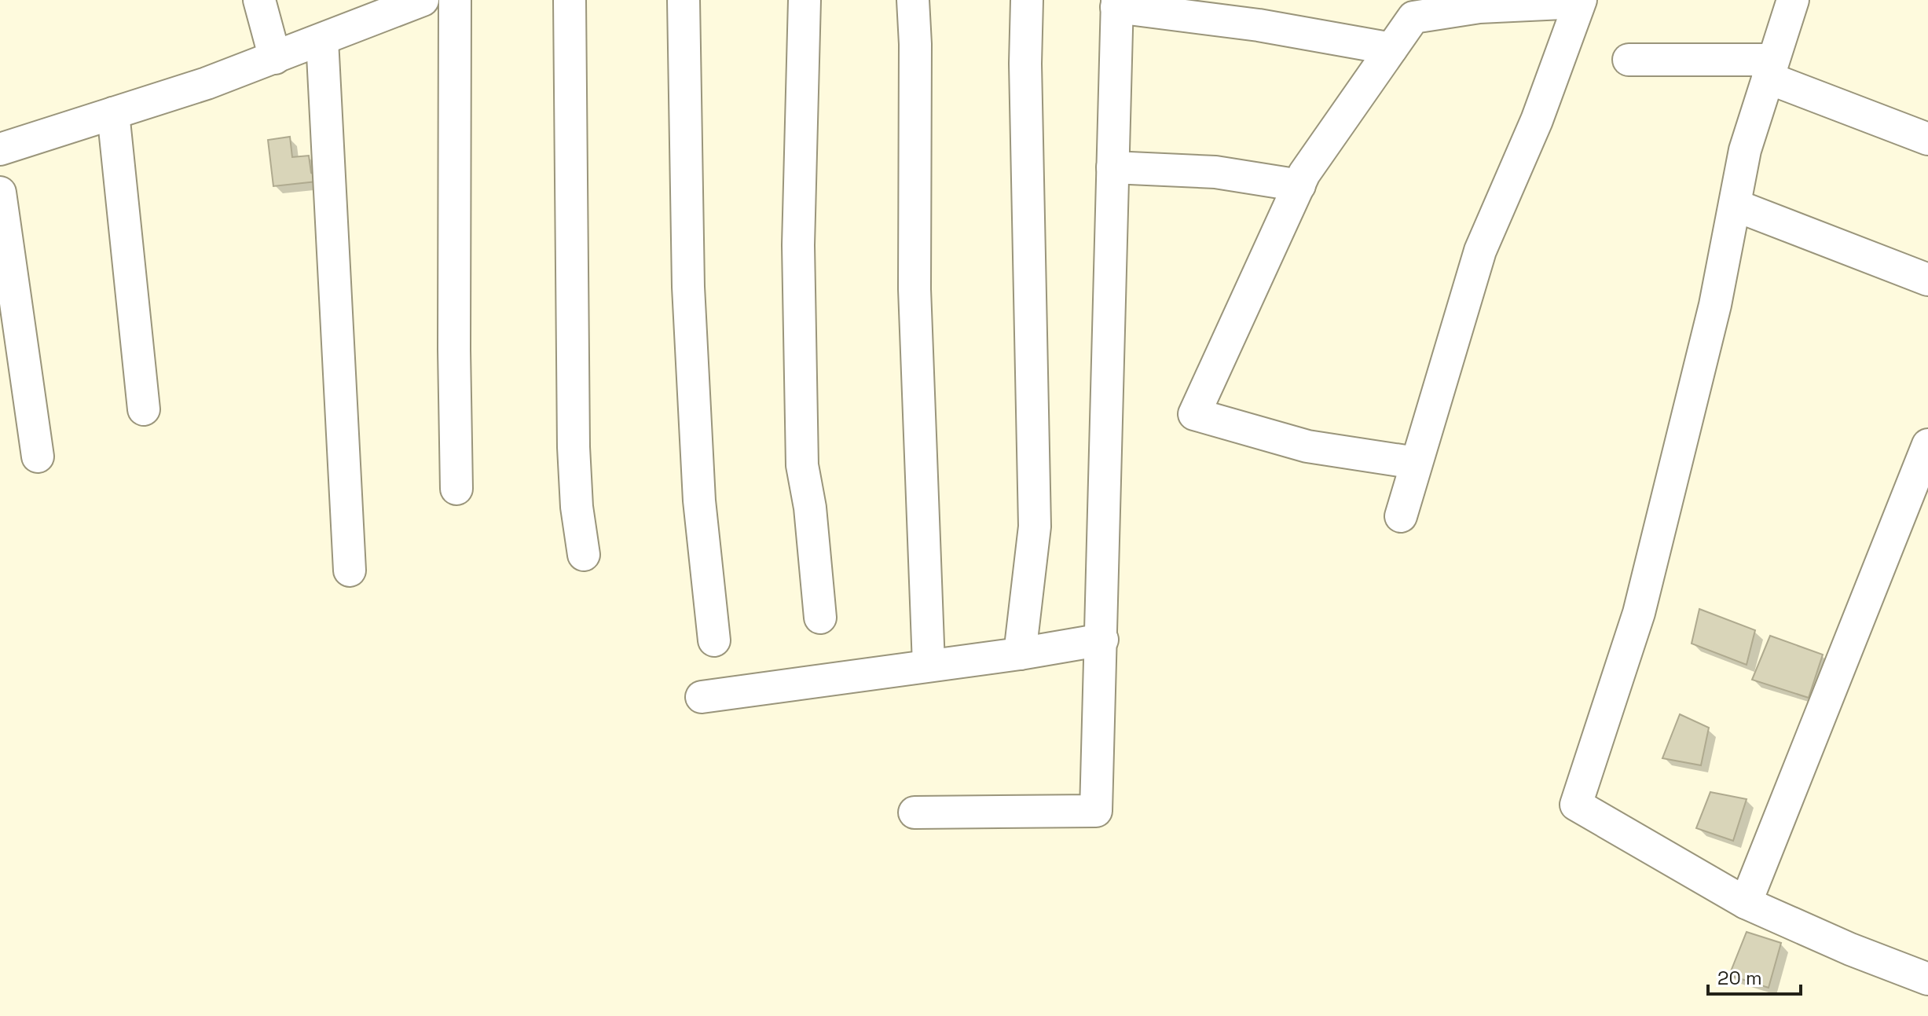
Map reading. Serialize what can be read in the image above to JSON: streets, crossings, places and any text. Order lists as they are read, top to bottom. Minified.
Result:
{"scale_bar":"20 m"}
